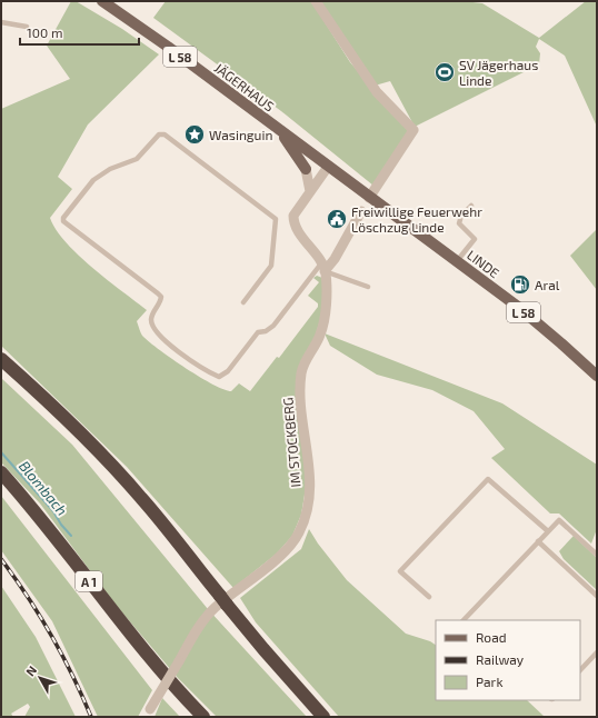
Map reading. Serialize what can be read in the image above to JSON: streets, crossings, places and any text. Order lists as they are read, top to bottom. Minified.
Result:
{"streets":{"highway":["A 1"],"main road":["L 58","JÄGERHAUS","LINDE"],"street":["IM STOCKBERG"]},"crossings":[["JÄGERHAUS","LINDE"]],"water":["Blombach"],"places":{"sports":["SV Jägerhaus Linde"],"place":["Wasinguin"],"public building":["Freiwillige Feuerwehr Löschzug Linde"],"fuel station":["Aral"]},"legend":["Road","Railway","Park"],"scale_bar":"100 m","north":"top left"}
